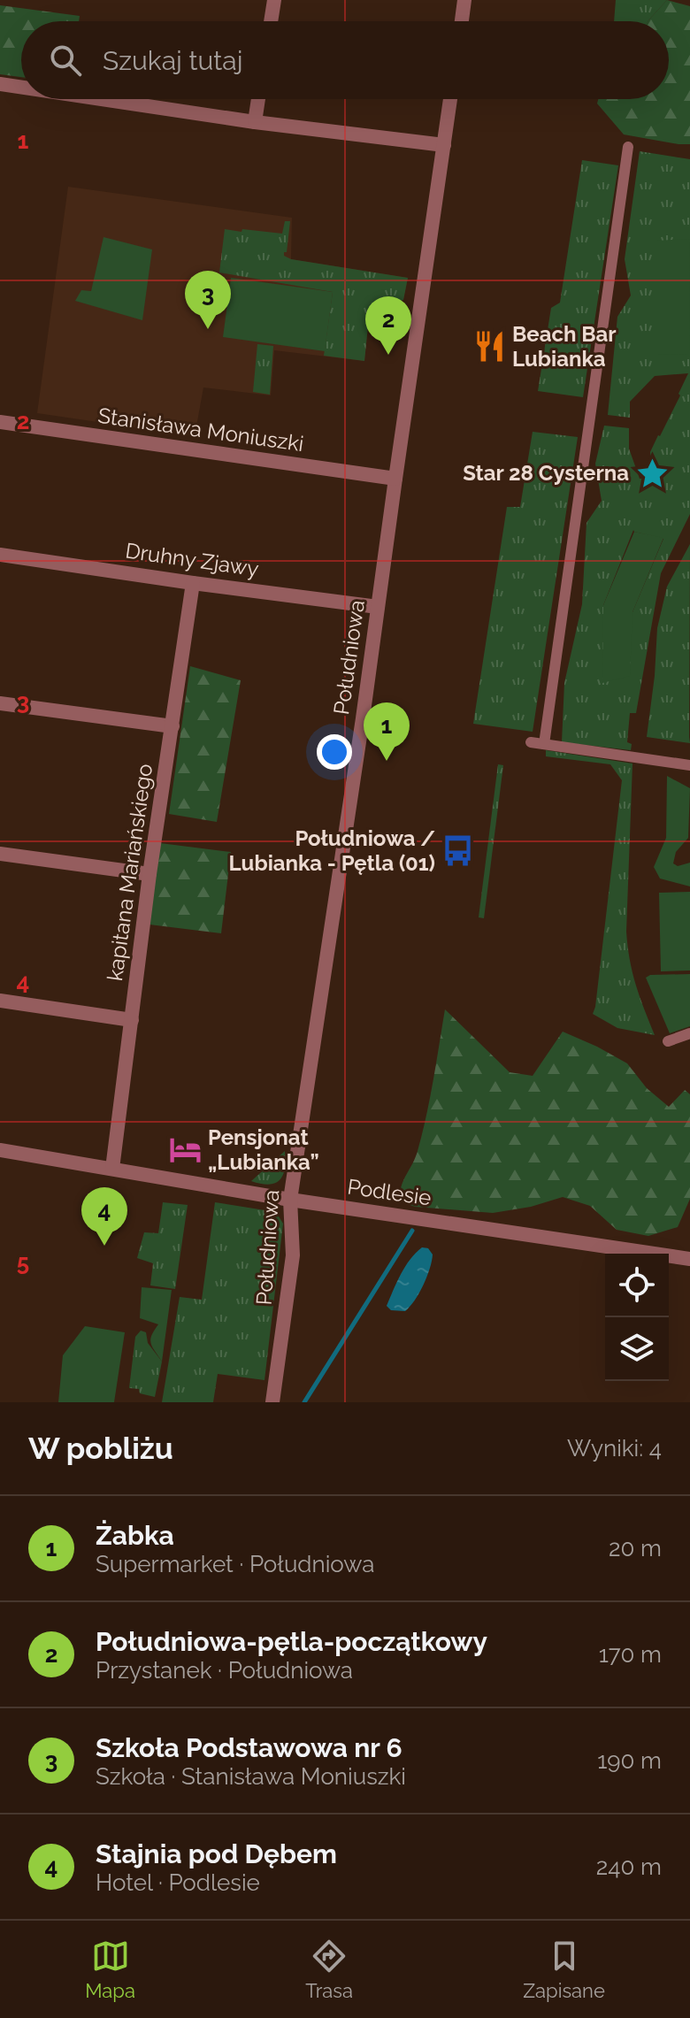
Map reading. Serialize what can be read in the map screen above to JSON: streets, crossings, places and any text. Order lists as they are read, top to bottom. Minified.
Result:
{"streets":{"street":["Stanisława Moniuszki","Druhny Zjawy","Południowa","kapitana Mariańskiego","Podlesie"]},"crossings":[["Stanisława Moniuszki","Południowa"],["Druhny Zjawy","Południowa"],["Druhny Zjawy","kapitana Mariańskiego"],["Południowa","Podlesie"],["kapitana Mariańskiego","Podlesie"]],"places":{"restaurant":["Beach Bar Lubianka"],"place":["Star 28 Cysterna"],"bus stop":["Południowa / Lubianka - Pętla (01)"],"hotel":["Pensjonat „Lubianka”"]},"page":{"search":"Szukaj tutaj","pins":["3","2","1","4"],"heading":["W pobliżu","Wyniki: 4"],"list":[{"mark":"1","name":"Żabka","note":"Supermarket · Południowa","value":"20 m"},{"mark":"2","name":"Południowa-pętla-początkowy","note":"Przystanek · Południowa","value":"170 m"},{"mark":"3","name":"Szkoła Podstawowa nr 6","note":"Szkoła · Stanisława Moniuszki","value":"190 m"},{"mark":"4","name":"Stajnia pod Dębem","note":"Hotel · Podlesie","value":"240 m"}],"nav":["Mapa","Trasa","Zapisane"]},"grid":{"rows":["1","2","3","4","5"]}}
